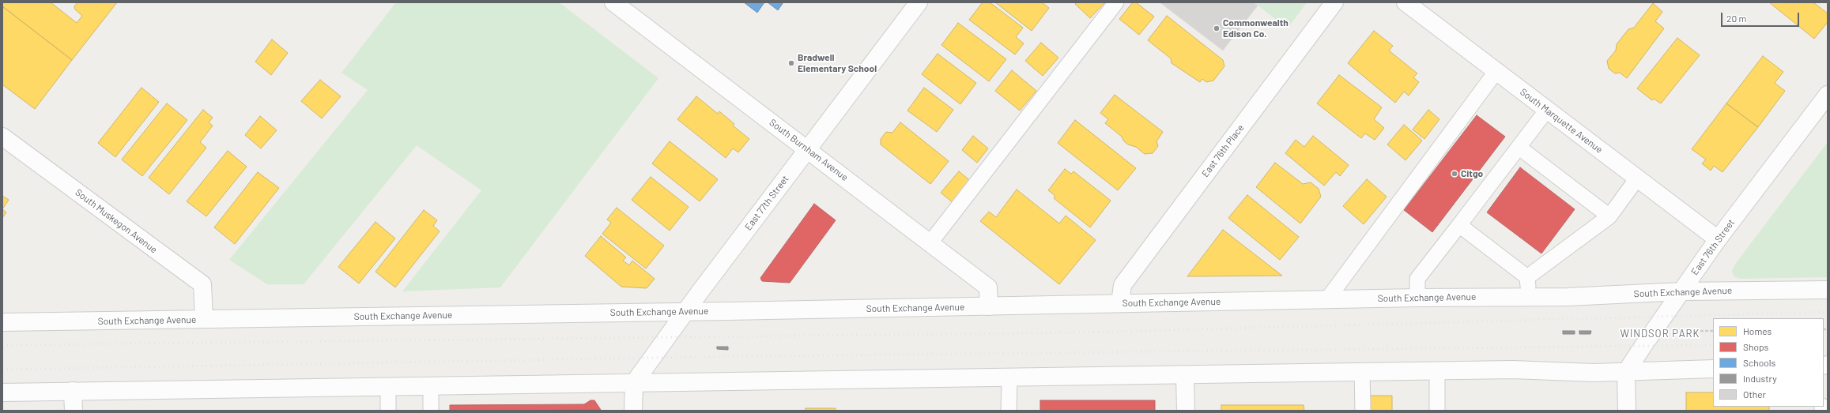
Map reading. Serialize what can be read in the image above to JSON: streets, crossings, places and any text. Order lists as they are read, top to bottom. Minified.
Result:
{"streets":{"street":["South Marquette Avenue","South Burnham Avenue","East 76th Place","East 77th Street","South Muskegon Avenue","East 76th Street","South Exchange Avenue"]},"crossings":[["South Marquette Avenue","East 76th Street"],["South Burnham Avenue","East 77th Street"],["South Burnham Avenue","South Exchange Avenue"],["East 76th Place","South Exchange Avenue"],["East 77th Street","South Exchange Avenue"],["South Muskegon Avenue","South Exchange Avenue"],["East 76th Street","South Exchange Avenue"]],"districts":["WINDSOR PARK"],"places":["Commonwealth Edison Co.","Bradwell Elementary School","Citgo"],"legend":["Homes","Shops","Schools","Industry","Other"],"scale_bar":"20 m"}
